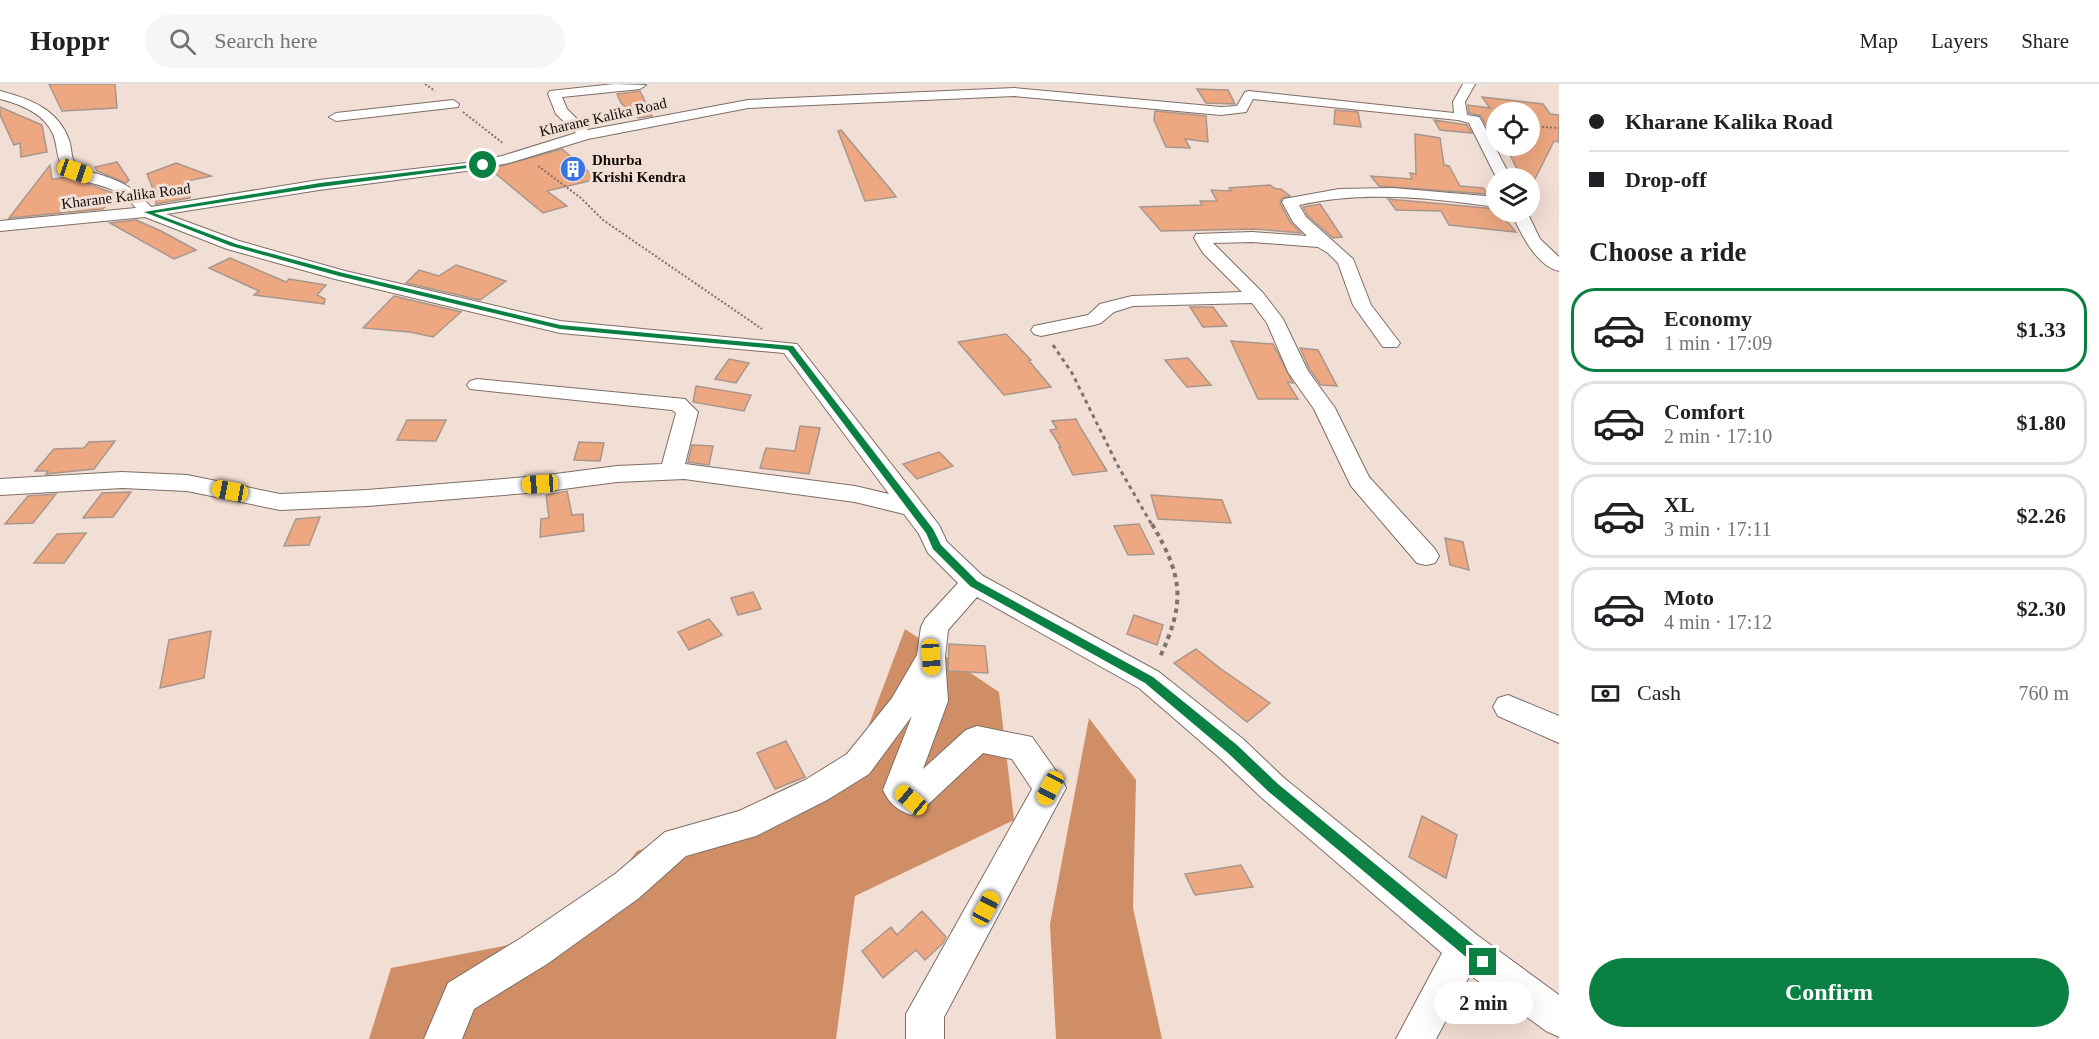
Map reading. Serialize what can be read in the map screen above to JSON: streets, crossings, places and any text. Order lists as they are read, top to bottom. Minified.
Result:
{"streets":{"street":["Kharane Kalika Road"]},"places":{"building":["Dhurba Krishi Kendra"]},"page":{"header":"Hoppr","search":"Search here","nav":["Map","Layers","Share"],"banner":["Kharane Kalika Road","Drop-off"],"heading":"Choose a ride","list":[{"name":"Economy","note":"1 min · 17:09","value":"$1.33"},{"name":"Comfort","note":"2 min · 17:10","value":"$1.80"},{"name":"XL","note":"3 min · 17:11","value":"$2.26"},{"name":"Moto","note":"4 min · 17:12","value":"$2.30"}],"pay":["Cash","760 m"],"buttons":"Confirm","bubble":"2 min"}}
